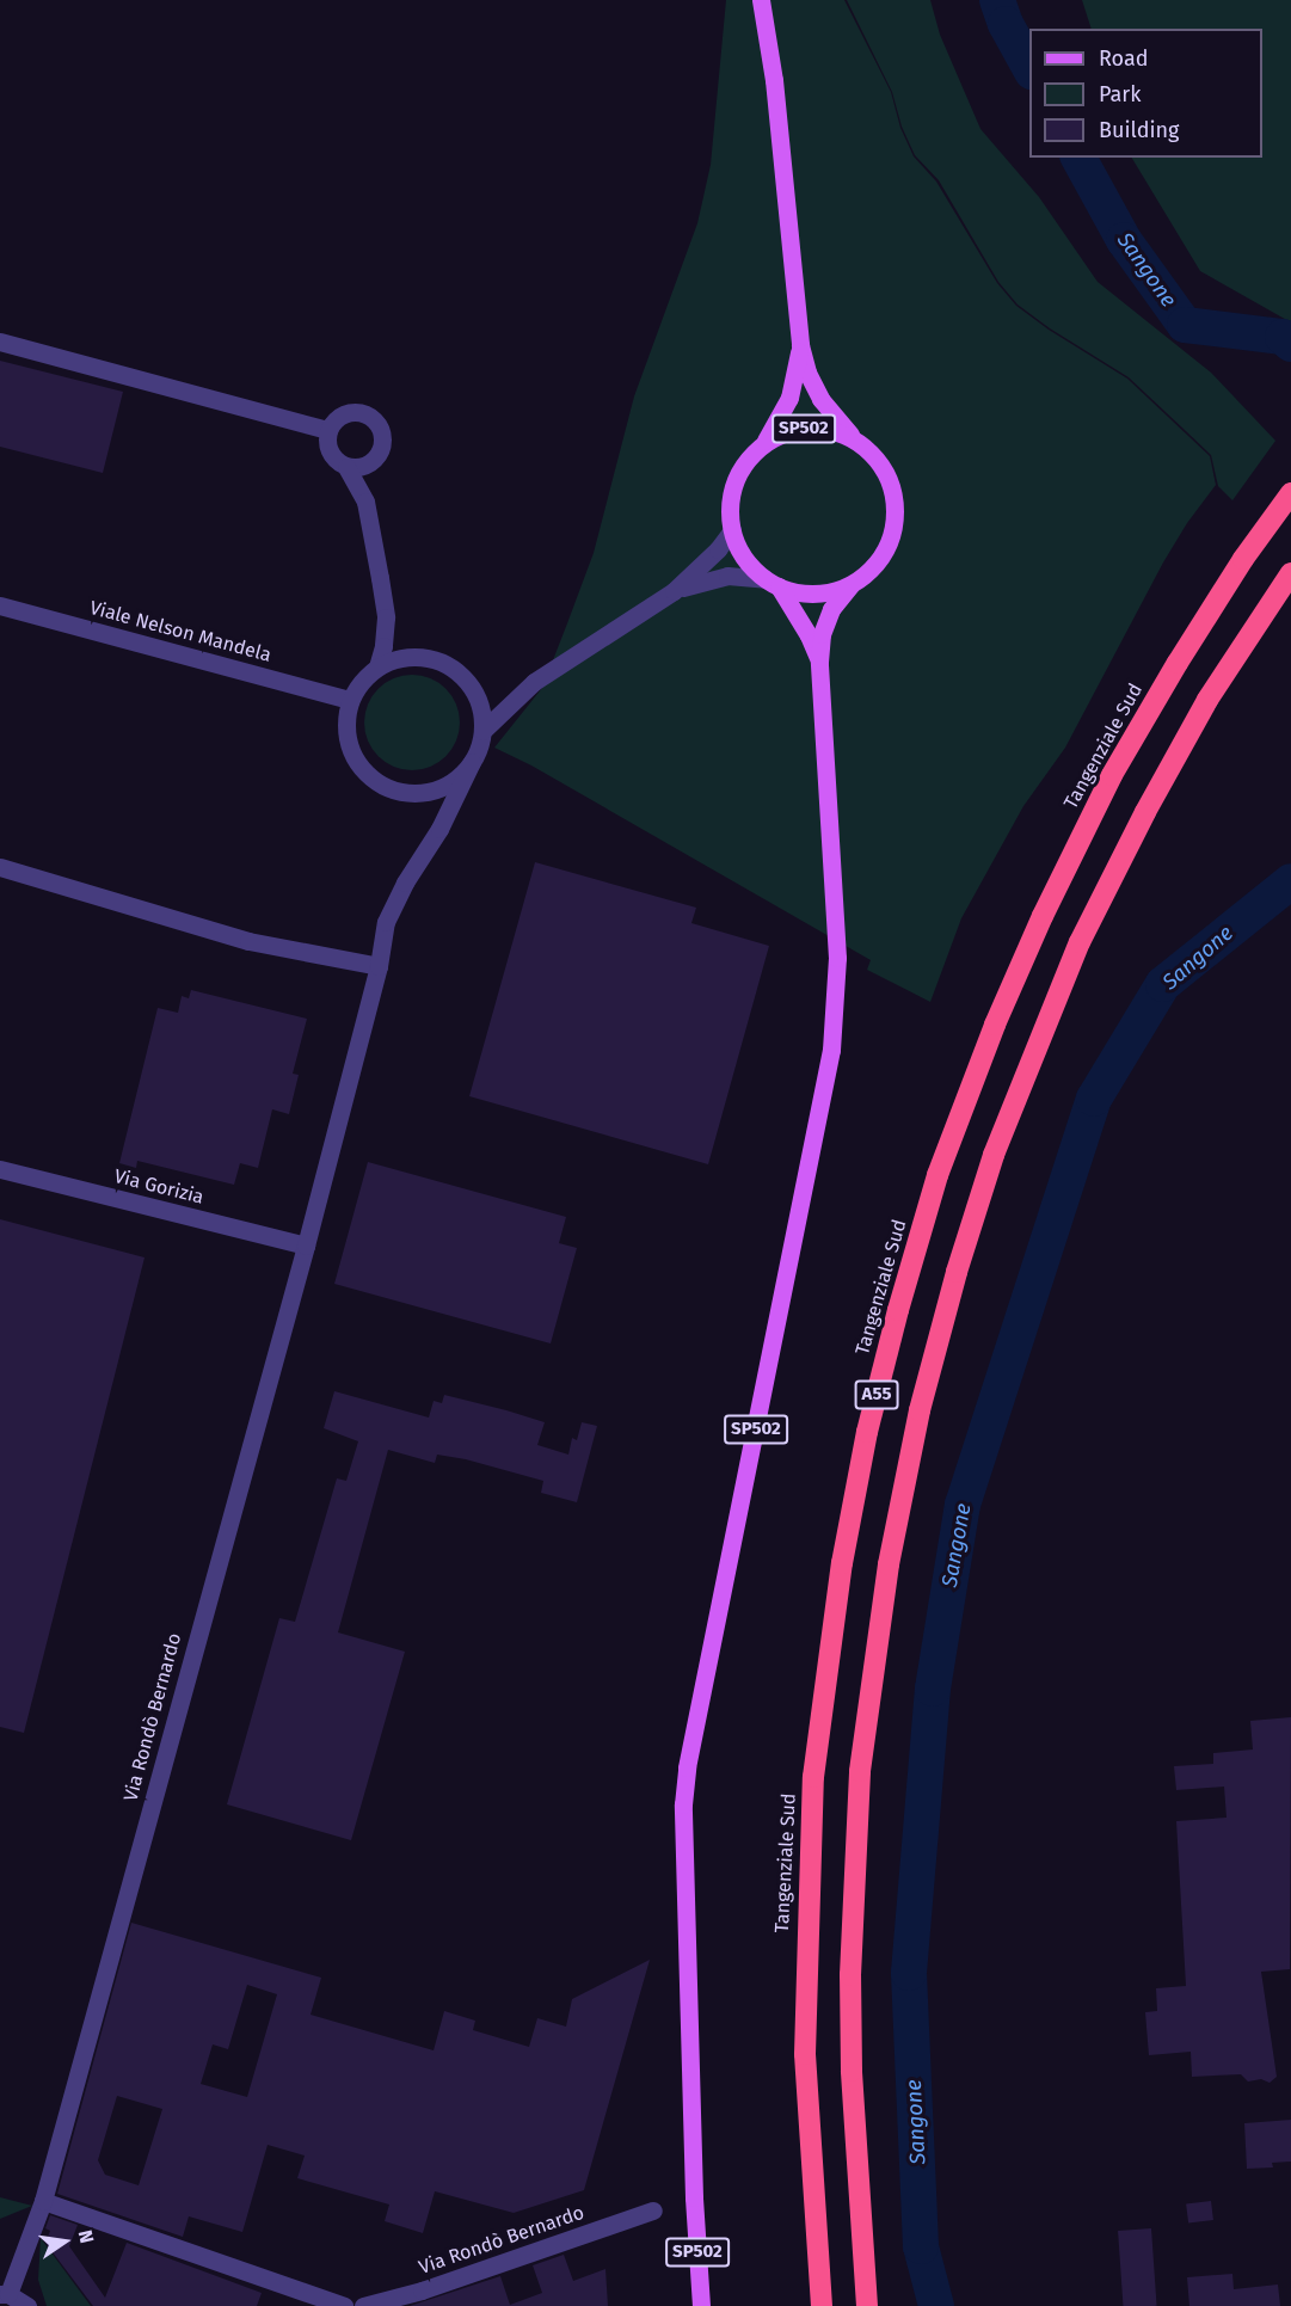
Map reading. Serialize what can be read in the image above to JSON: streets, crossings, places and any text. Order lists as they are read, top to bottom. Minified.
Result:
{"streets":{"highway":["Tangenziale Sud","A55"],"main road":["SP502"],"street":["Viale Nelson Mandela","Via Gorizia","Via Rondò Bernardo"]},"crossings":[["Viale Nelson Mandela","Via Rondò Bernardo"],["Via Gorizia","Via Rondò Bernardo"]],"water":["Sangone"],"legend":["Road","Park","Building"],"north":"right"}
